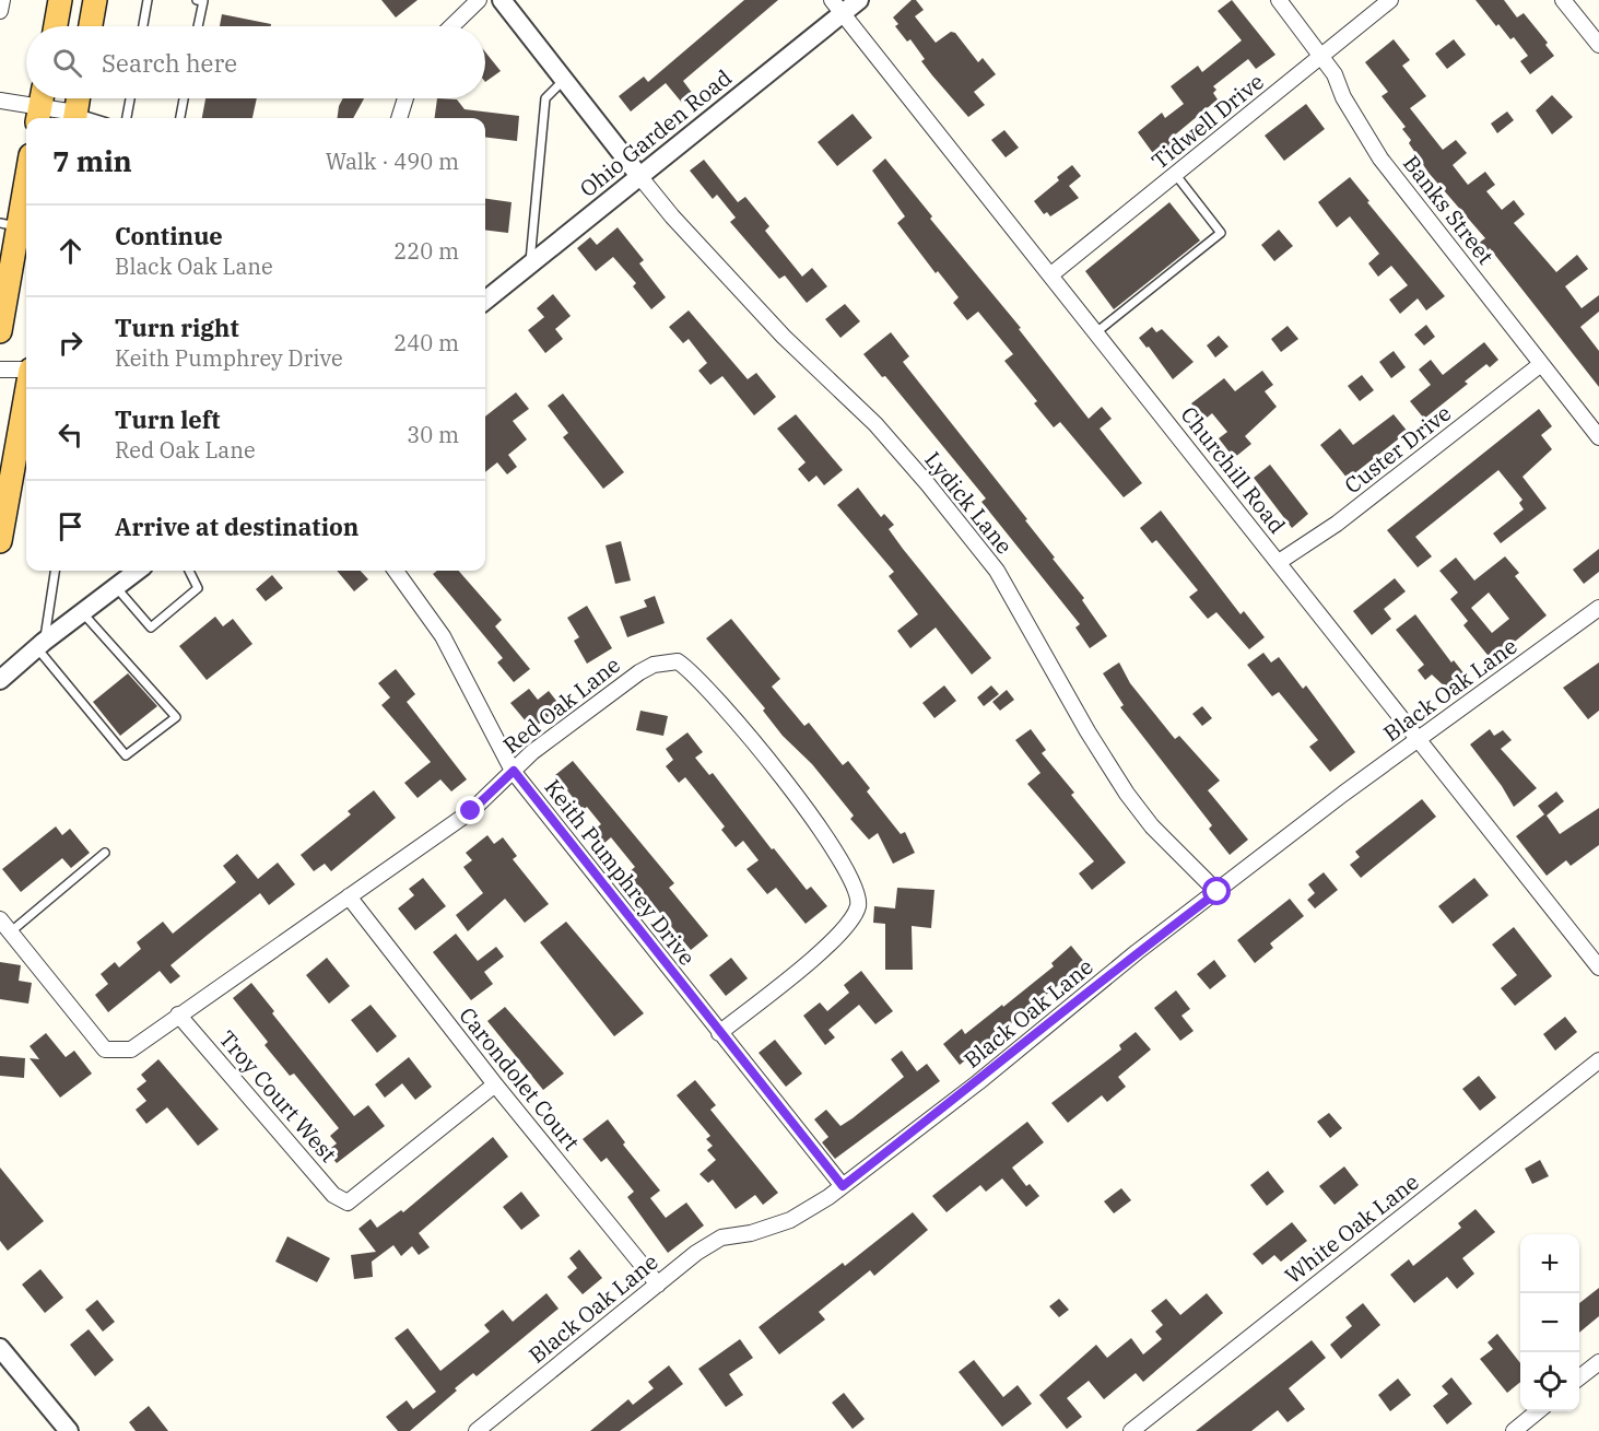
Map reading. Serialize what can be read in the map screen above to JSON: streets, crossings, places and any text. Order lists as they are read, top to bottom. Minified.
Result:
{"streets":{"street":["Tidwell Drive","Ohio Garden Road","Banks Street","Custer Drive","Churchill Road","Lydick Lane","Black Oak Lane","Red Oak Lane","Keith Pumphrey Drive","Carondolet Court","Troy Court West","White Oak Lane"]},"crossings":[["Tidwell Drive","Banks Street"],["Tidwell Drive","Churchill Road"],["Ohio Garden Road","Churchill Road"],["Ohio Garden Road","Lydick Lane"],["Banks Street","Custer Drive"],["Custer Drive","Churchill Road"],["Churchill Road","Black Oak Lane"],["Lydick Lane","Black Oak Lane"],["Black Oak Lane","Keith Pumphrey Drive"],["Black Oak Lane","Carondolet Court"],["Red Oak Lane","Keith Pumphrey Drive"],["Red Oak Lane","Carondolet Court"],["Red Oak Lane","Troy Court West"],["Carondolet Court","Troy Court West"]],"page":{"search":"Search here","heading":["7 min","Walk · 490 m"],"list":[["Continue","Black Oak Lane","220 m"],["Turn right","Keith Pumphrey Drive","240 m"],["Turn left","Red Oak Lane","30 m"],"Arrive at destination"],"map_buttons":["+","−"]}}
